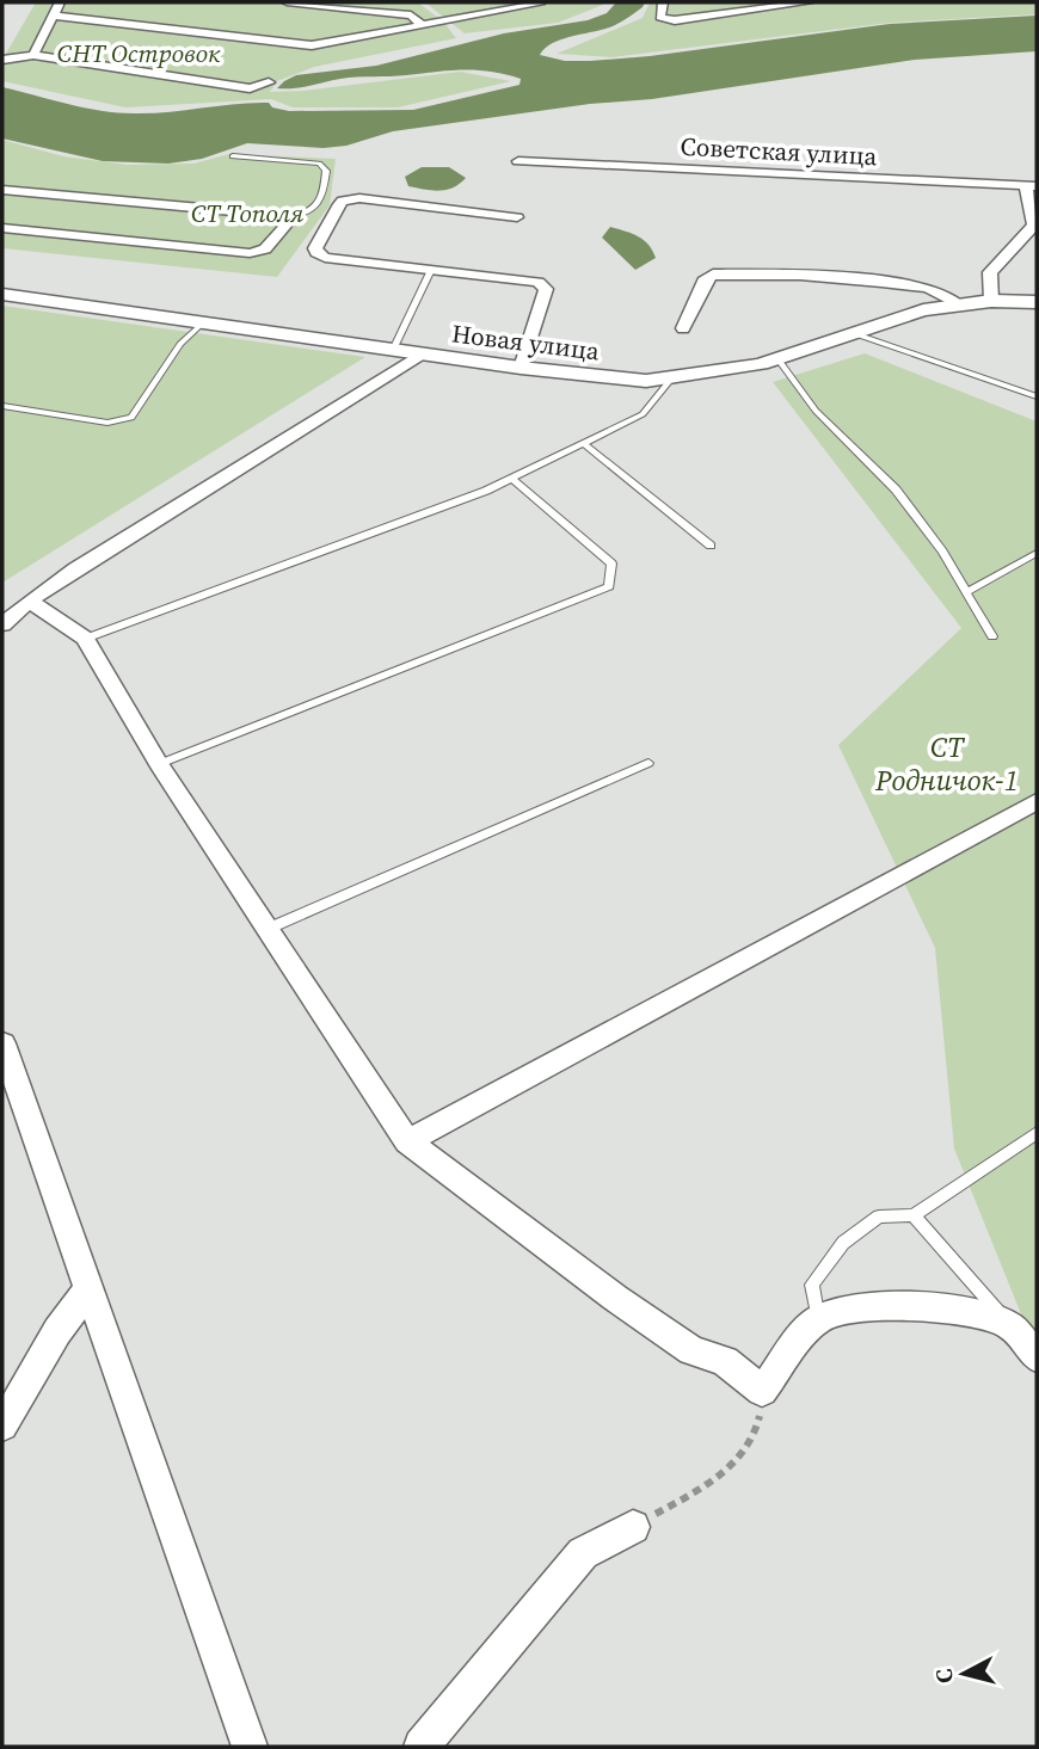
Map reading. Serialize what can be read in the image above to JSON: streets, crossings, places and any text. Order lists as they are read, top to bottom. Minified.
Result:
{"streets":{"street":["Советская улица","Новая улица"]},"parks":["СНТ Островок","СТ Тополя","СТ Родничок-1"],"north":"left"}
